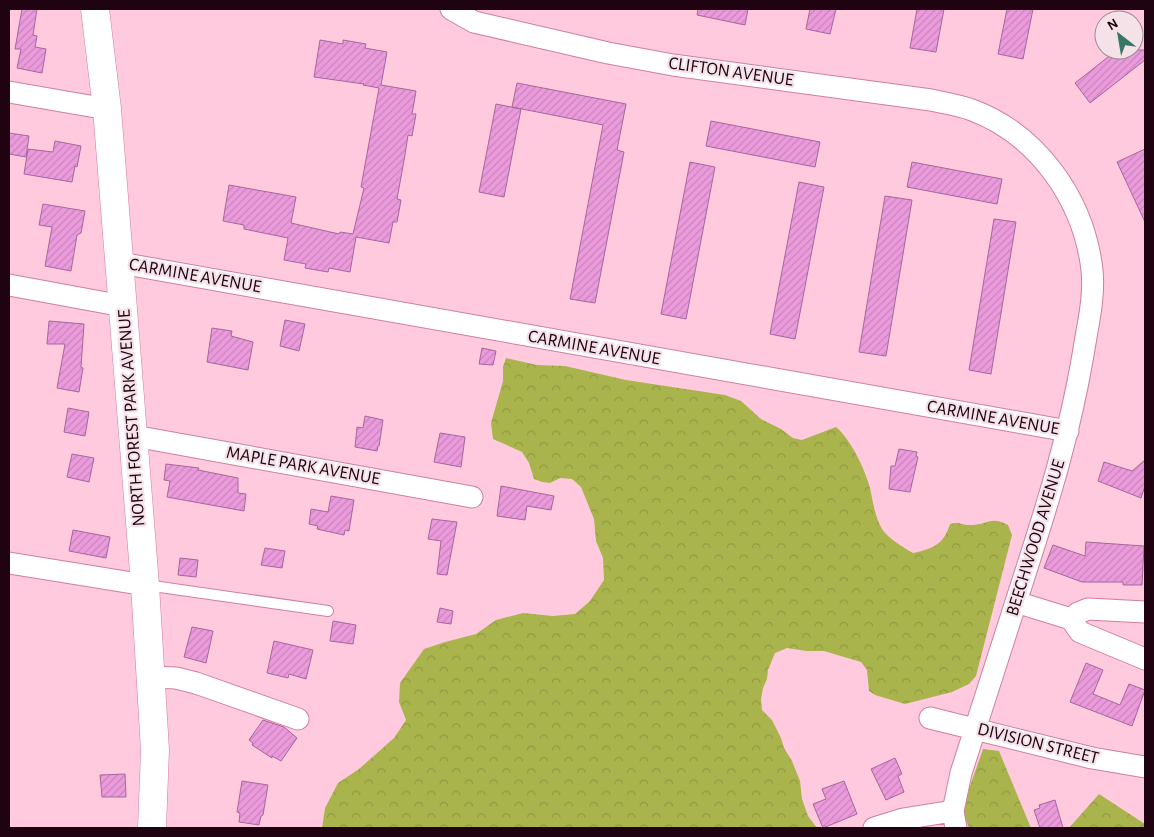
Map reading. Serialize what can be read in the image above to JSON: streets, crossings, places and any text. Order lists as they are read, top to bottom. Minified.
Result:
{"streets":{"main road":["NORTH FOREST PARK AVENUE"],"street":["CLIFTON AVENUE","CARMINE AVENUE","MAPLE PARK AVENUE","BEECHWOOD AVENUE","DIVISION STREET"]},"crossings":[["CLIFTON AVENUE","BEECHWOOD AVENUE"],["CARMINE AVENUE","NORTH FOREST PARK AVENUE"],["CARMINE AVENUE","BEECHWOOD AVENUE"],["NORTH FOREST PARK AVENUE","MAPLE PARK AVENUE"],["BEECHWOOD AVENUE","DIVISION STREET"]],"north":"top left"}
